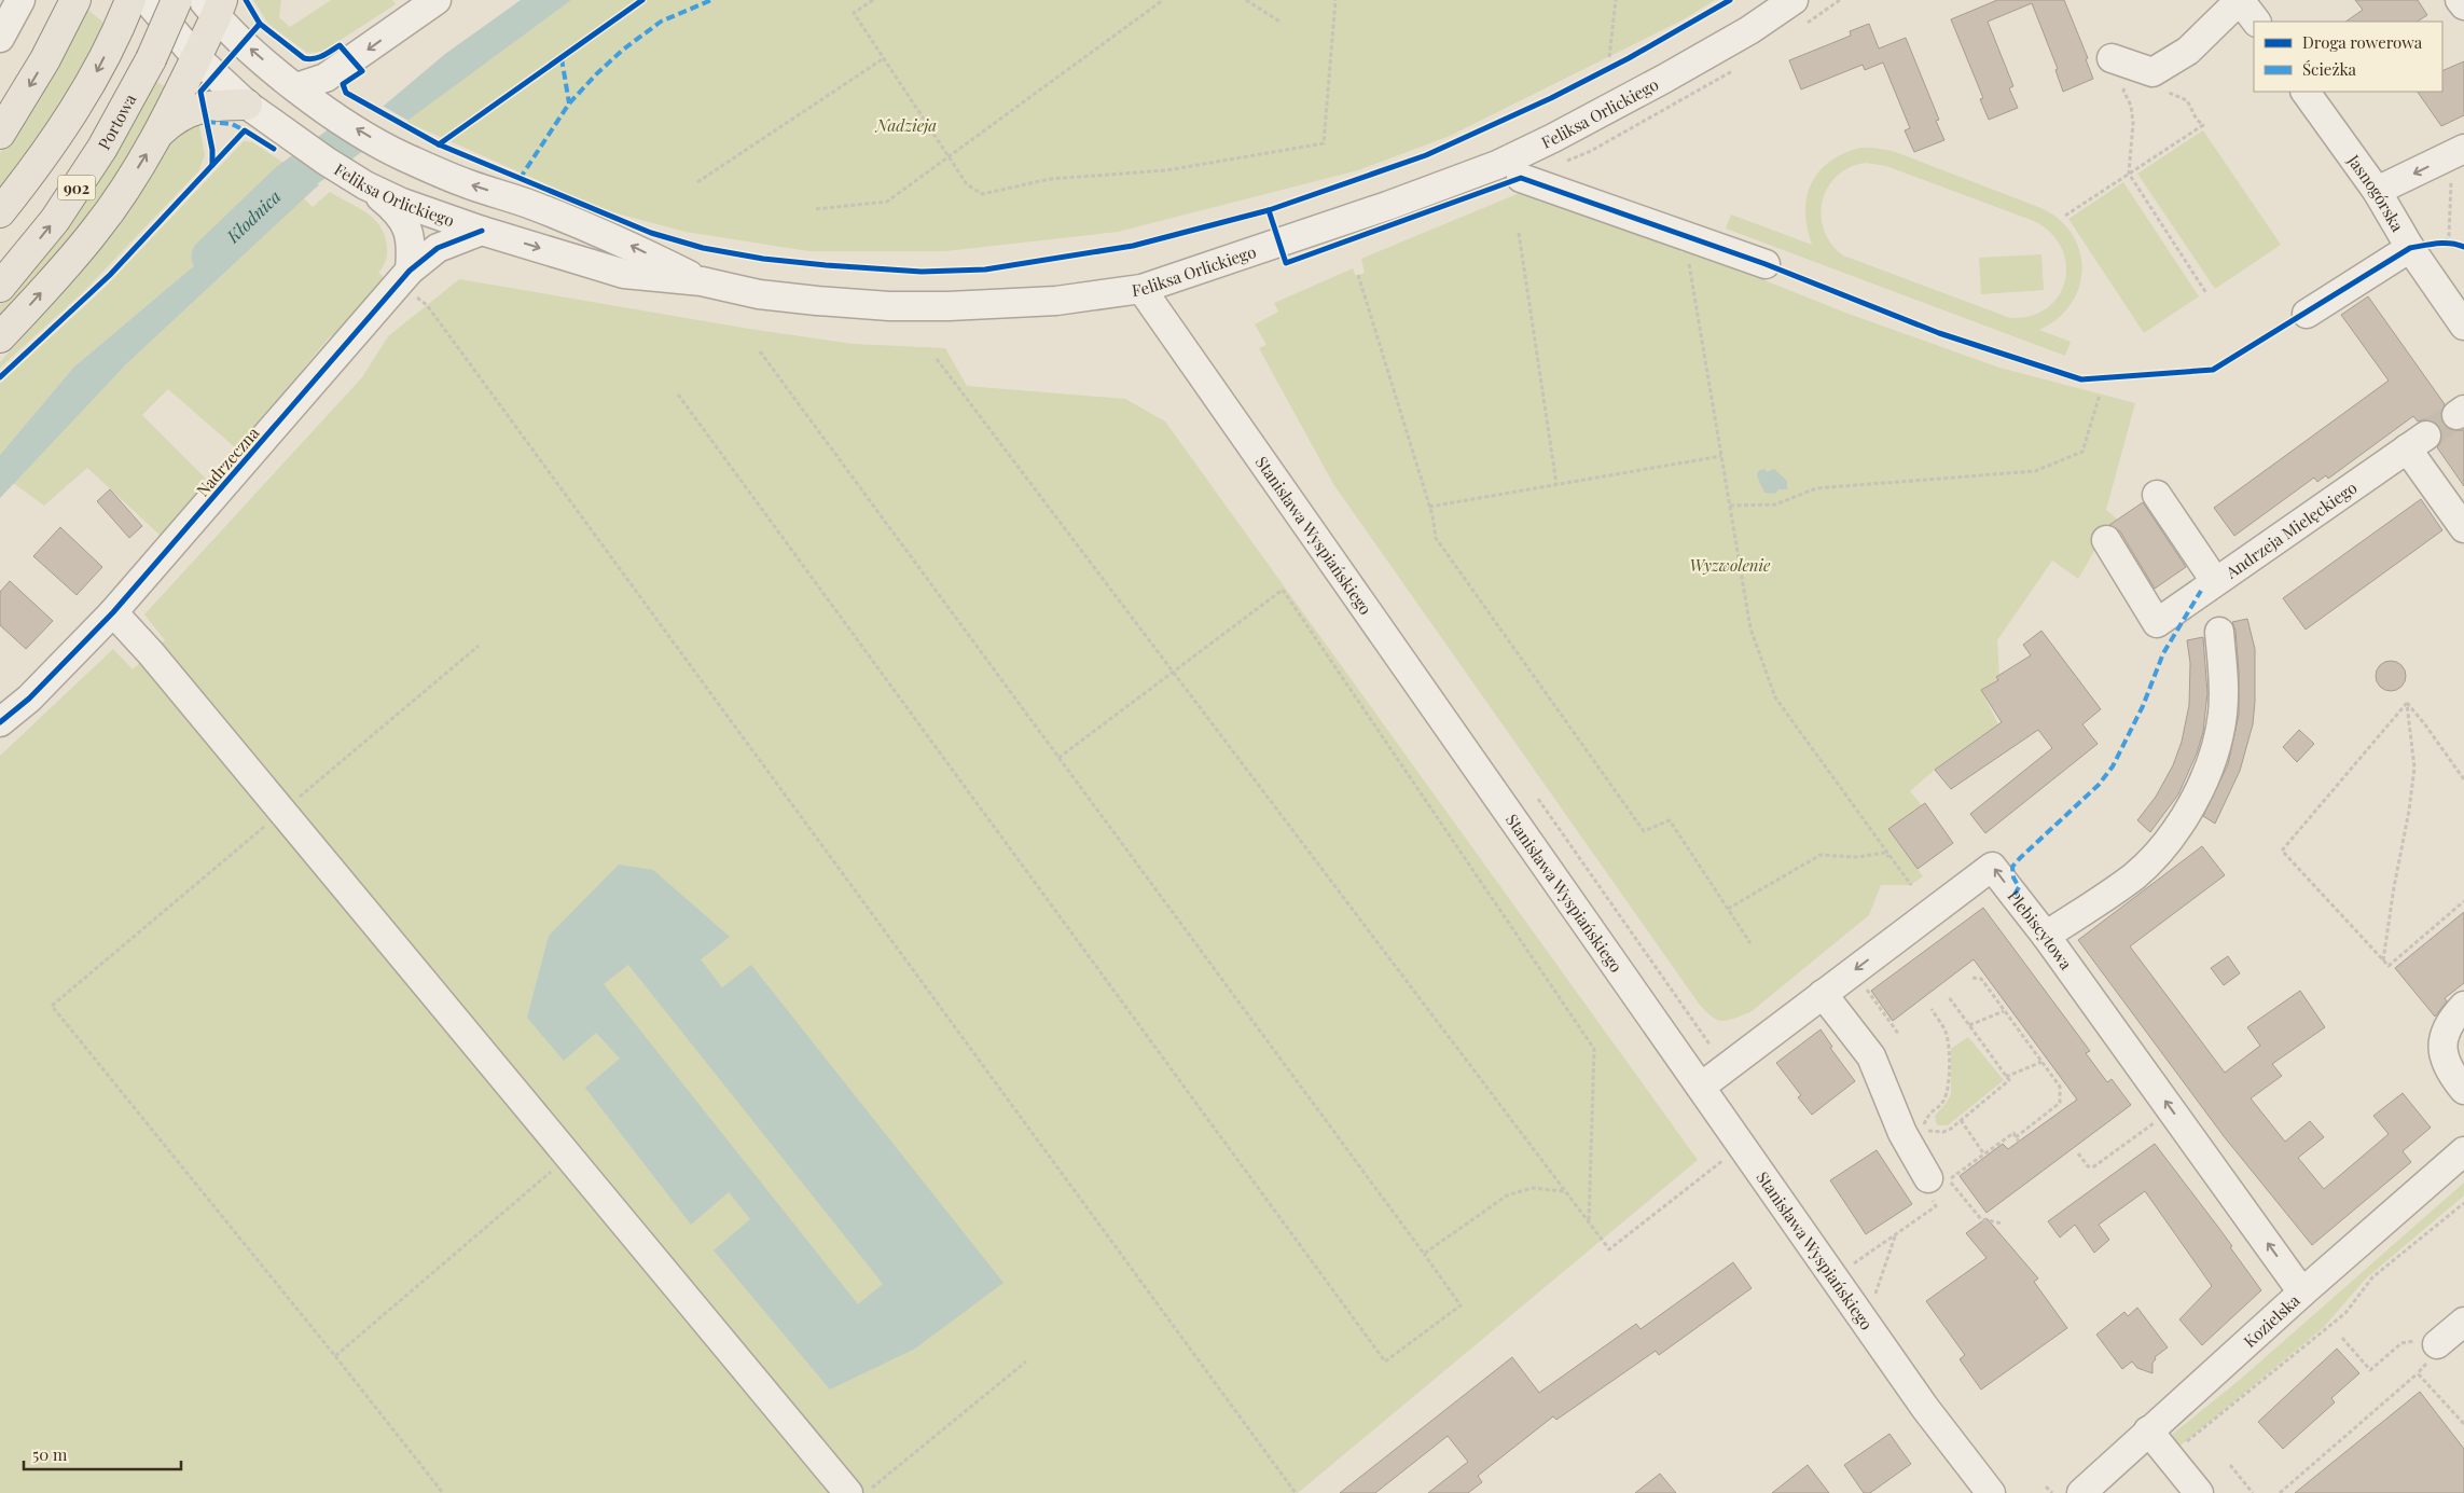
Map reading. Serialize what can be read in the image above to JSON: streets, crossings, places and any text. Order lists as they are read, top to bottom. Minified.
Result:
{"streets":{"main road":["Portowa","902"],"street":["Feliksa Orlickiego","Jasnogórska","Nadrzeczna","Andrzeja Mielęckiego","Stanisława Wyspiańskiego","Plebiscytowa","Kozielska"]},"crossings":[["Feliksa Orlickiego","Nadrzeczna"],["Feliksa Orlickiego","Stanisława Wyspiańskiego"],["Stanisława Wyspiańskiego","Plebiscytowa"],["Plebiscytowa","Kozielska"]],"water":["Kłodnica"],"parks":["Nadzieja","Wyzwolenie"],"legend":["Droga rowerowa","Ścieżka"],"scale_bar":"50 m"}
